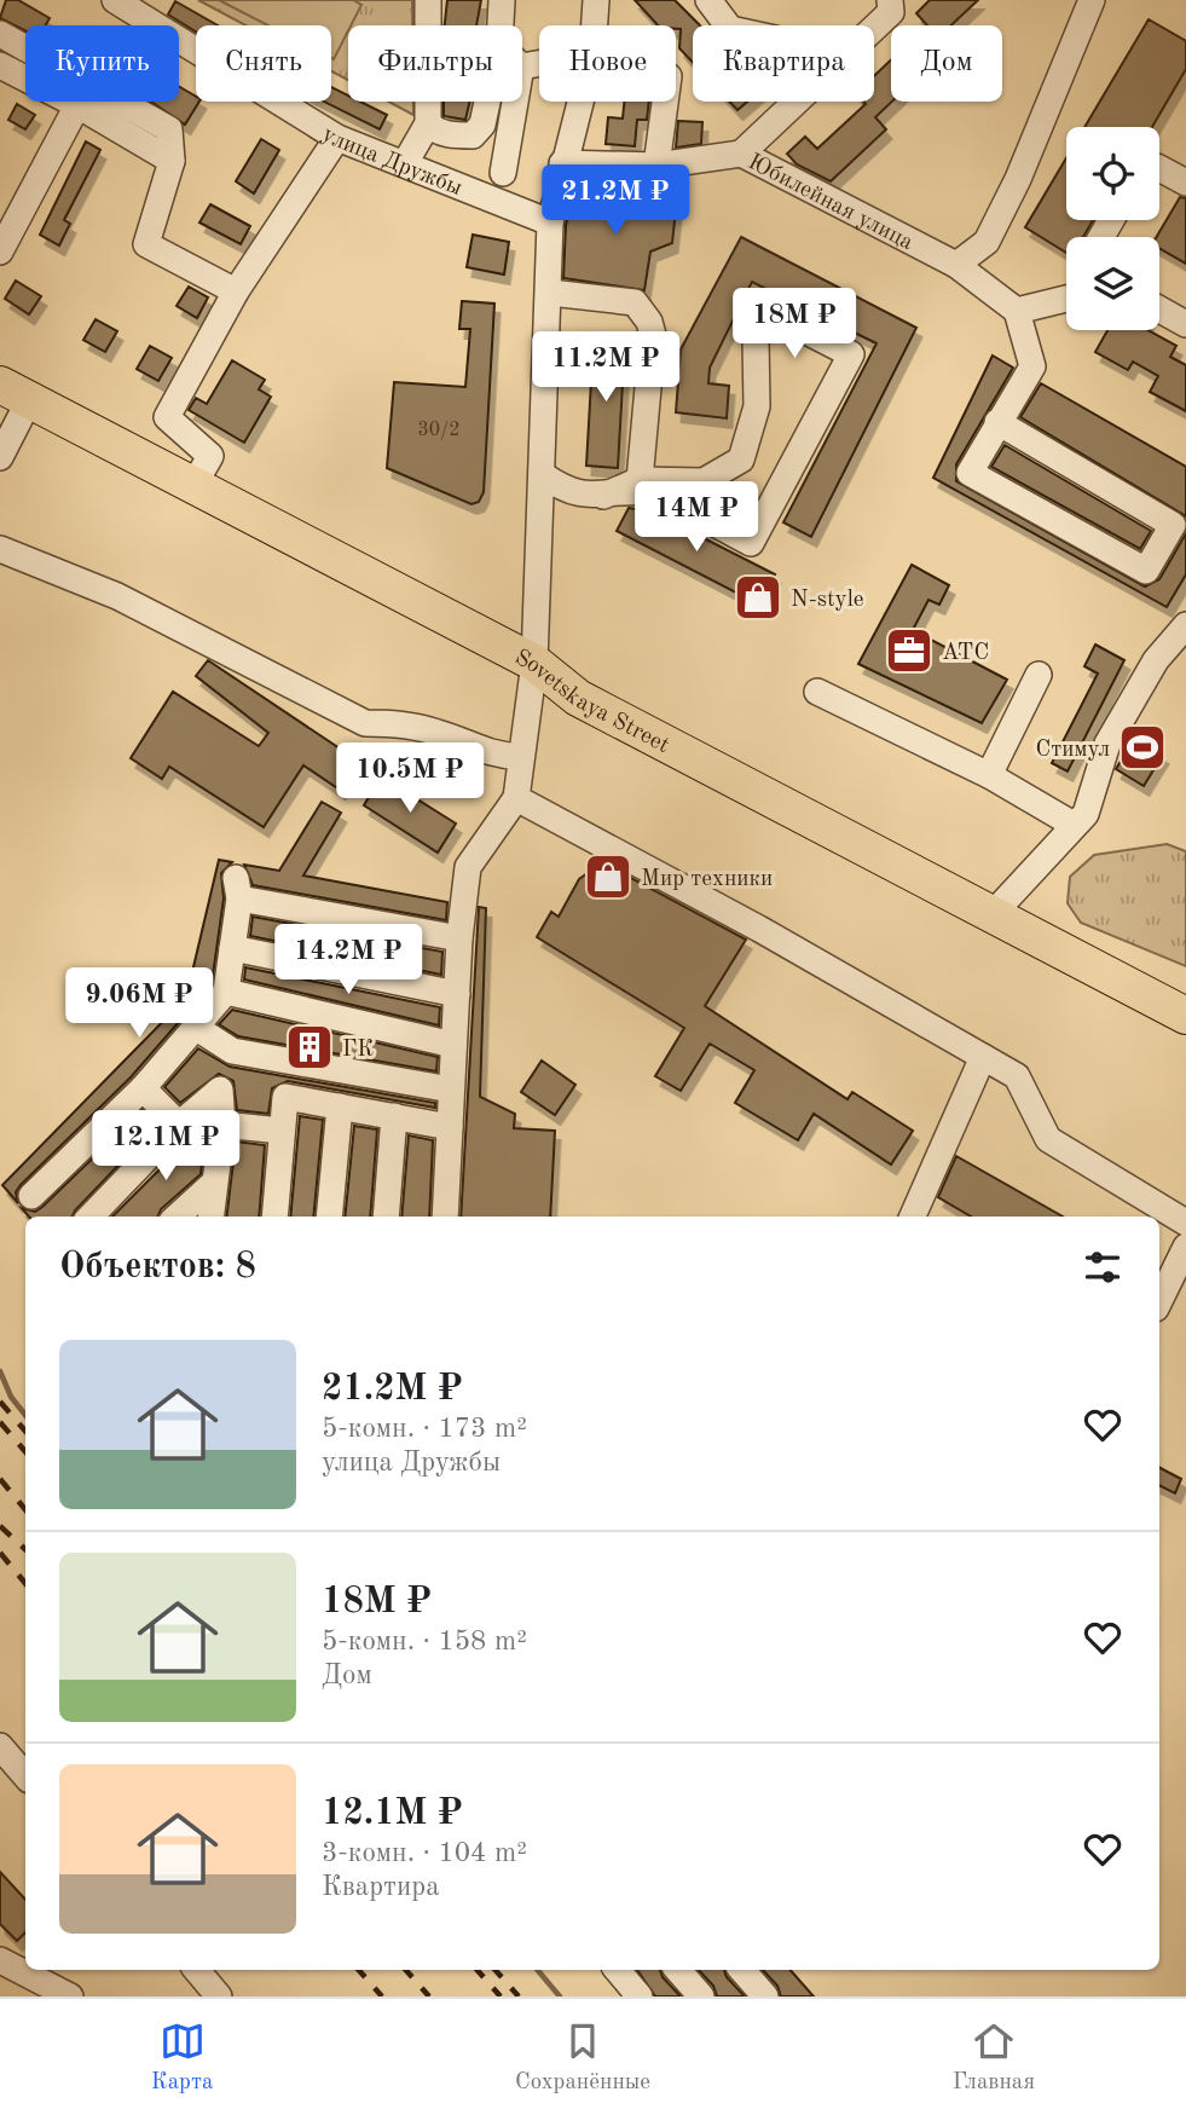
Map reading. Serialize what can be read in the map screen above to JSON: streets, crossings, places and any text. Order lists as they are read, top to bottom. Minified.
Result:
{"streets":{"highway":["Sovetskaya Street"],"street":["улица Дружбы","Юбилейная улица"]},"places":{"shop":["N-style","Мир техники"],"office":["АТС"],"sports":["Стимул"],"building":["ГК"]},"house_numbers":["30/2"],"page":{"chip":["Купить","Снять","Фильтры","Новое","Квартира","Дом"],"price":["21.2M ₽","18M ₽","11.2M ₽","14M ₽","10.5M ₽","14.2M ₽","9.06M ₽","12.1M ₽"],"heading":"Объектов: 8","list":[{"name":"21.2M ₽","note":"5-комн. · 173 m² · улица Дружбы"},{"name":"18M ₽","note":"5-комн. · 158 m² · Дом"},{"name":"12.1M ₽","note":"3-комн. · 104 m² · Квартира"}],"tabs":["Карта","Сохранённые","Главная"]}}
